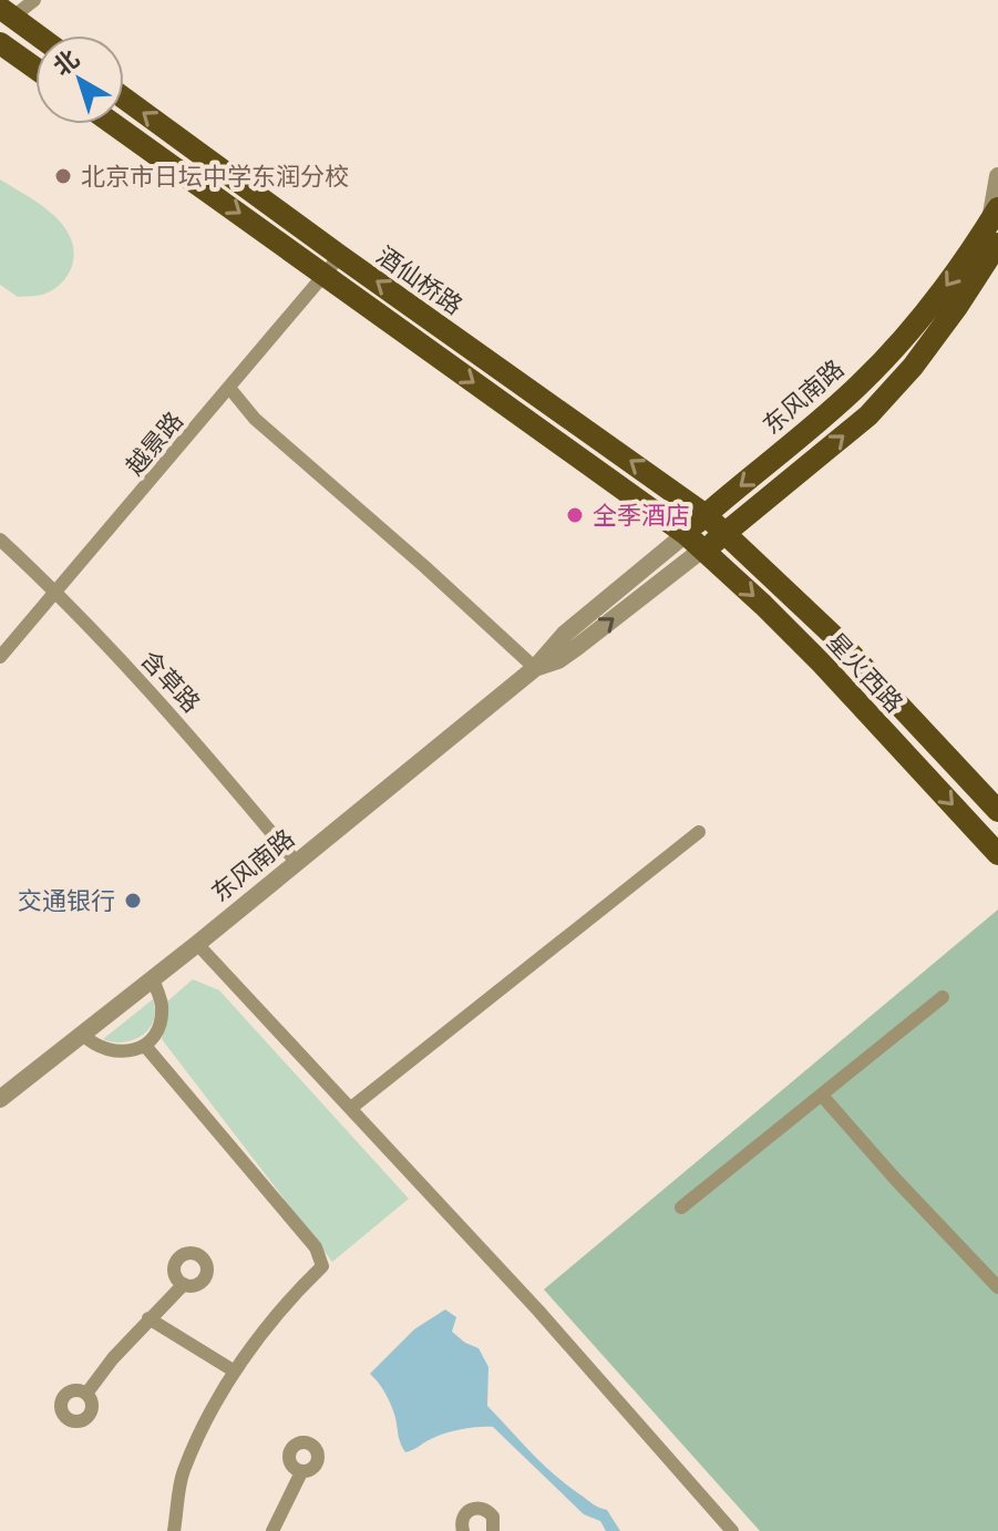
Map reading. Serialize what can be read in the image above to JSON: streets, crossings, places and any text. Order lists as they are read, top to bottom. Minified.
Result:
{"streets":{"main road":["酒仙桥路","东风南路","星火西路"],"street":["越景路","含草路"]},"crossings":[["酒仙桥路","东风南路"],["酒仙桥路","越景路"],["酒仙桥路","星火西路"],["东风南路","星火西路"],["东风南路","含草路"],["越景路","含草路"]],"places":["北京市日坛中学东润分校","全季酒店","交通银行"],"north":"top left"}
